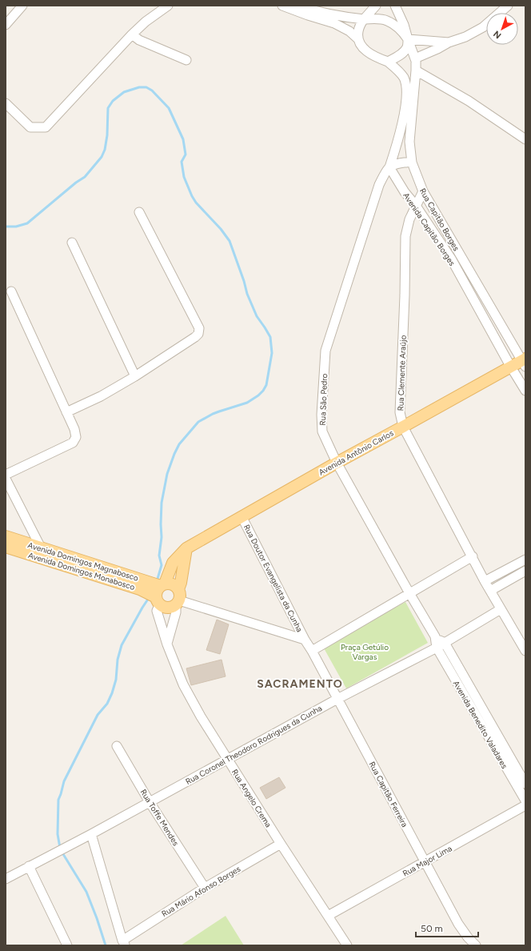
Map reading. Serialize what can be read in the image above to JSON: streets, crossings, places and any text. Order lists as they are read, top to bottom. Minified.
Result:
{"streets":{"main road":["Avenida Antônio Carlos","Avenida Domingos Magnabosco","Avenida Domingos Monabosco"],"street":["Rua Capitão Borges","Avenida Capitão Borges","Rua Clemente Araújo","Rua São Pedro","Rua Doutor Evangelista da Cunha","Avenida Benedito Valadares","Rua Coronel Theodoro Rodrigues da Cunha","Rua Capitão Ferreira","Rua Angelo Crema","Rua Toffe Mendes","Rua Major Lima","Rua Mário Afonso Borges"]},"crossings":[["Rua Capitão Borges","Rua Clemente Araújo"],["Rua Capitão Borges","Avenida Antônio Carlos"],["Avenida Capitão Borges","Rua Clemente Araújo"],["Avenida Capitão Borges","Rua São Pedro"],["Avenida Capitão Borges","Avenida Antônio Carlos"],["Rua Clemente Araújo","Avenida Antônio Carlos"],["Rua Clemente Araújo","Rua Coronel Theodoro Rodrigues da Cunha"],["Rua São Pedro","Avenida Antônio Carlos"],["Rua São Pedro","Avenida Benedito Valadares"],["Rua São Pedro","Rua Coronel Theodoro Rodrigues da Cunha"],["Avenida Antônio Carlos","Avenida Domingos Magnabosco"],["Avenida Antônio Carlos","Avenida Domingos Monabosco"],["Avenida Antônio Carlos","Rua Doutor Evangelista da Cunha"],["Avenida Antônio Carlos","Rua Angelo Crema"],["Avenida Domingos Magnabosco","Avenida Domingos Monabosco"],["Avenida Domingos Magnabosco","Rua Angelo Crema"],["Avenida Domingos Monabosco","Rua Angelo Crema"],["Rua Doutor Evangelista da Cunha","Rua Capitão Ferreira"],["Avenida Benedito Valadares","Rua Coronel Theodoro Rodrigues da Cunha"],["Rua Coronel Theodoro Rodrigues da Cunha","Rua Capitão Ferreira"],["Rua Coronel Theodoro Rodrigues da Cunha","Rua Angelo Crema"],["Rua Coronel Theodoro Rodrigues da Cunha","Rua Toffe Mendes"],["Rua Capitão Ferreira","Rua Major Lima"],["Rua Angelo Crema","Rua Major Lima"],["Rua Angelo Crema","Rua Mário Afonso Borges"],["Rua Toffe Mendes","Rua Mário Afonso Borges"]],"districts":["SACRAMENTO"],"parks":["Praça Getúlio Vargas"],"scale_bar":"50 m","north":"bottom left"}
